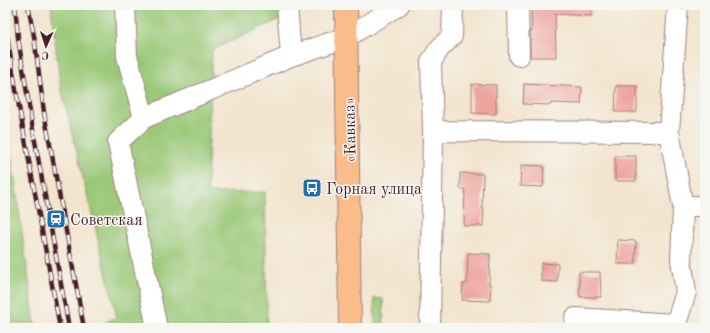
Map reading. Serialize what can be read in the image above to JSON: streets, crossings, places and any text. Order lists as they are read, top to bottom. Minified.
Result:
{"streets":{"highway":["«Кавказ»"]},"places":{"bus stop":["Горная улица"],"station":["Советская"]},"north":"bottom"}
